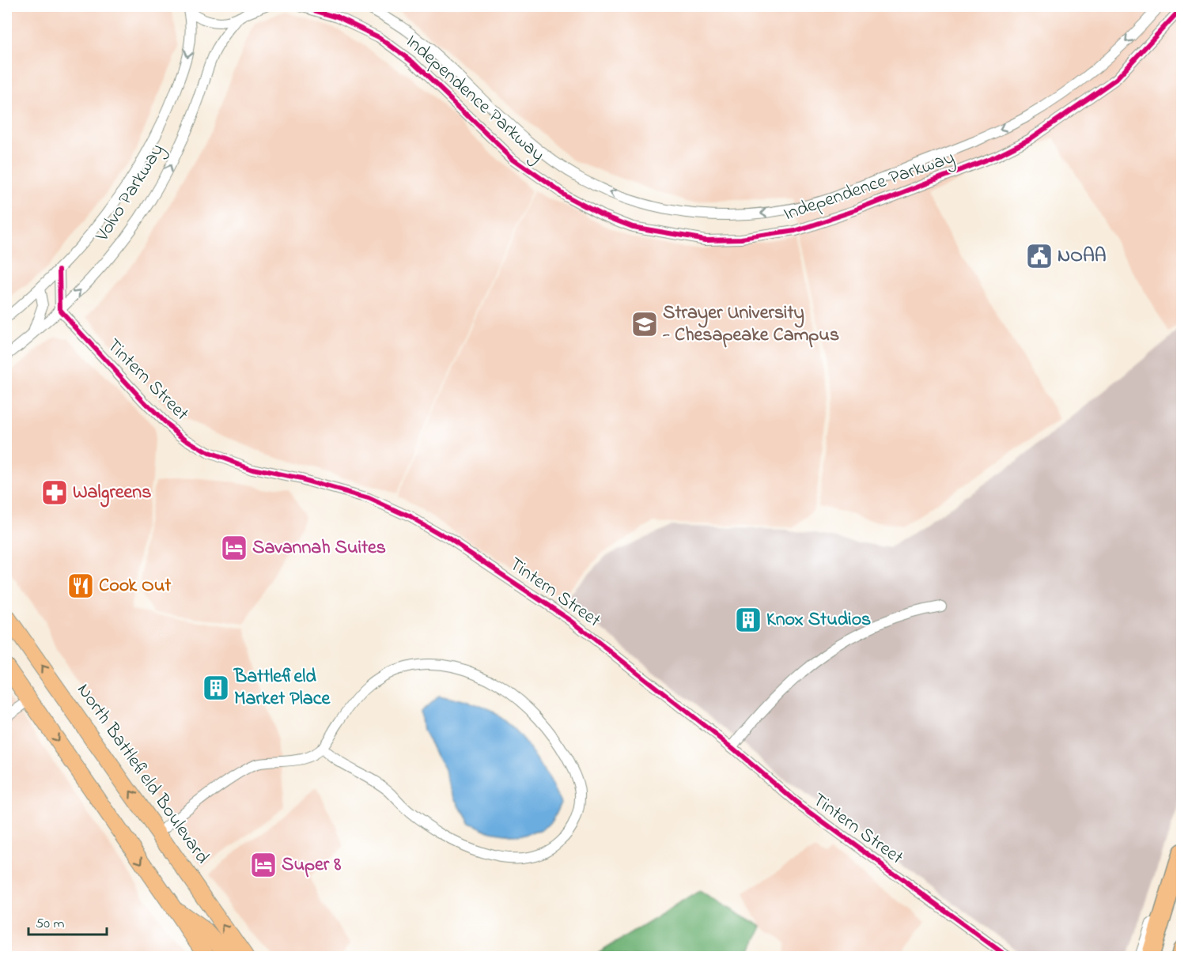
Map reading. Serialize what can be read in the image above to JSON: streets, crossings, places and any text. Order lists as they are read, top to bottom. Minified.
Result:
{"streets":{"main road":["North Battlefield Boulevard"],"street":["Independence Parkway","Volvo Parkway","Tintern Street"]},"crossings":[["Volvo Parkway","Tintern Street"]],"one_way":["Independence Parkway"],"places":{"public building":["NOAA"],"school or university":["Strayer University - Chesapeake Campus"],"pharmacy":["Walgreens"],"hotel":["Savannah Suites","Super 8"],"restaurant":["Cook Out"],"building":["Knox Studios","Battlefield Market Place"]},"scale_bar":"50 m"}
